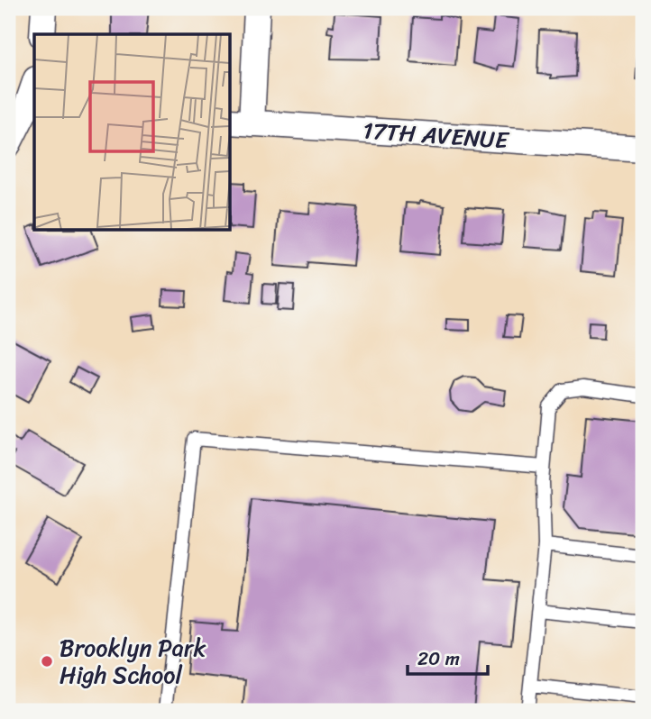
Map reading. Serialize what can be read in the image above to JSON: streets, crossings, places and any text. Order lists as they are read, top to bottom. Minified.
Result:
{"streets":{"street":["17TH AVENUE"]},"places":["Brooklyn Park High School"],"scale_bar":"20 m"}
